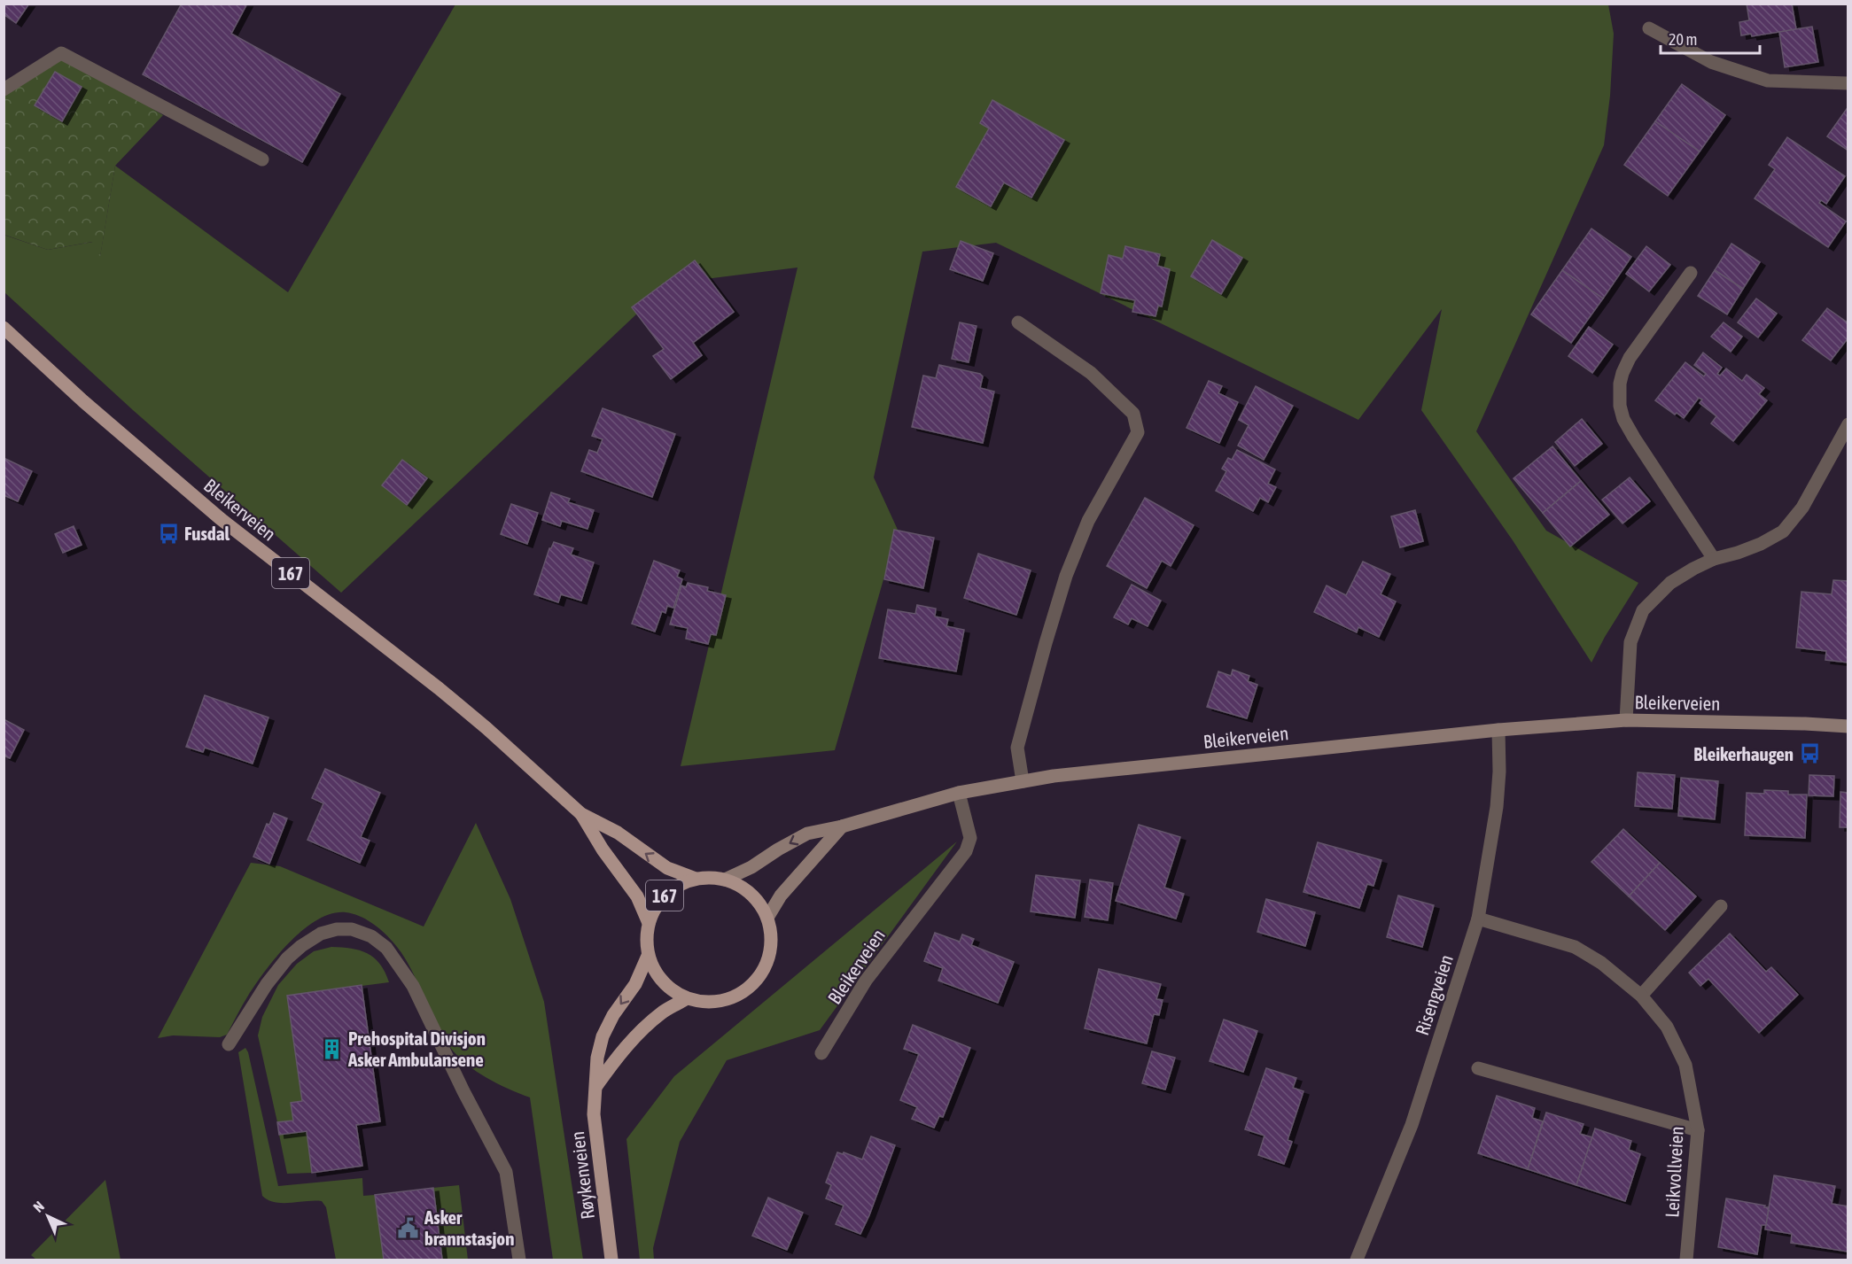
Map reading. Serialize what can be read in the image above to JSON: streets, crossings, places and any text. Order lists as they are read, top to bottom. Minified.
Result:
{"streets":{"main road":["Bleikerveien","167","Røykenveien"],"street":["Risengveien","Leikvollveien"]},"crossings":[["Bleikerveien","167"],["Bleikerveien","Risengveien"],["Bleikerveien","Røykenveien"],["167","Røykenveien"],["Risengveien","Leikvollveien"]],"places":{"bus stop":["Fusdal","Bleikerhaugen"],"building":["Prehospital Divisjon Asker Ambulansene"],"public building":["Asker brannstasjon"]},"scale_bar":"20 m","north":"top left"}
